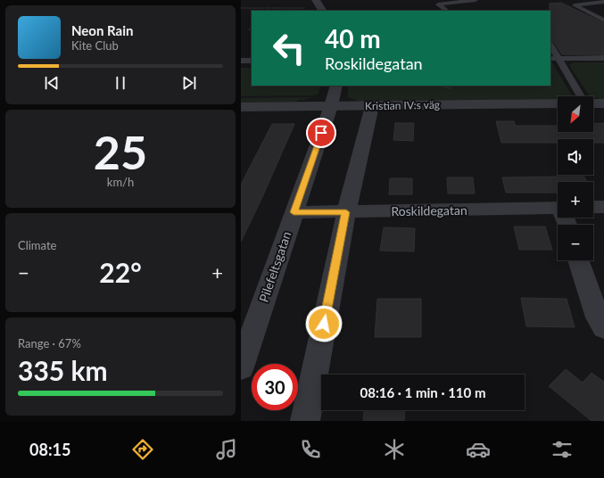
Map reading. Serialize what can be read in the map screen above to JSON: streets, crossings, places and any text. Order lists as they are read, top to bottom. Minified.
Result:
{"streets":{"street":["Kristian IV:s väg","Roskildegatan","Pilefeltsgatan"]},"crossings":[["Kristian IV:s väg","Pilefeltsgatan"],["Roskildegatan","Pilefeltsgatan"]],"north":"bottom left","page":{"turn":["40 m","Roskildegatan"],"song":["Neon Rain","Kite Club"],"map_buttons":["+","−"],"tile":[["25","km/h"],"Climate",["Range · 67%","335 km"]],"heat":["−","22°","+"],"limit":"30","trip":"08:16 · 1 min · 110 m","tabs":"08:15"}}
